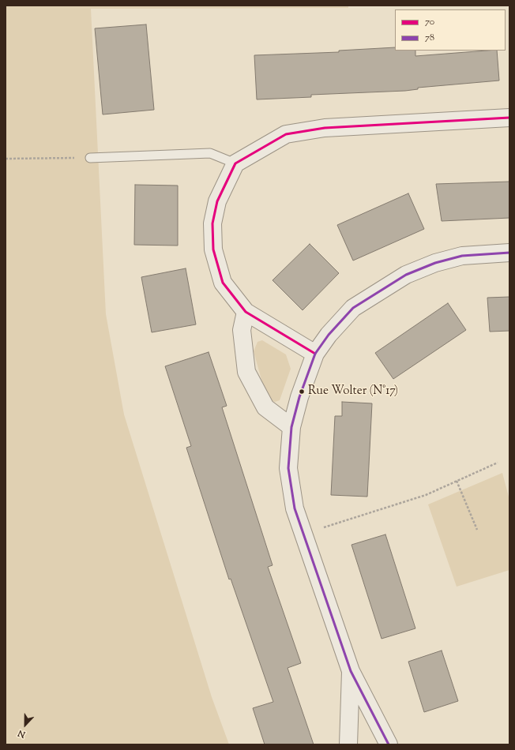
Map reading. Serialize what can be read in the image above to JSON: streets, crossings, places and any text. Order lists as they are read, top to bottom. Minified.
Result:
{"places":["Rue Wolter (N°17)"],"lines":["transit line 70","transit line 78"],"legend":["70","78"],"north":"bottom"}
